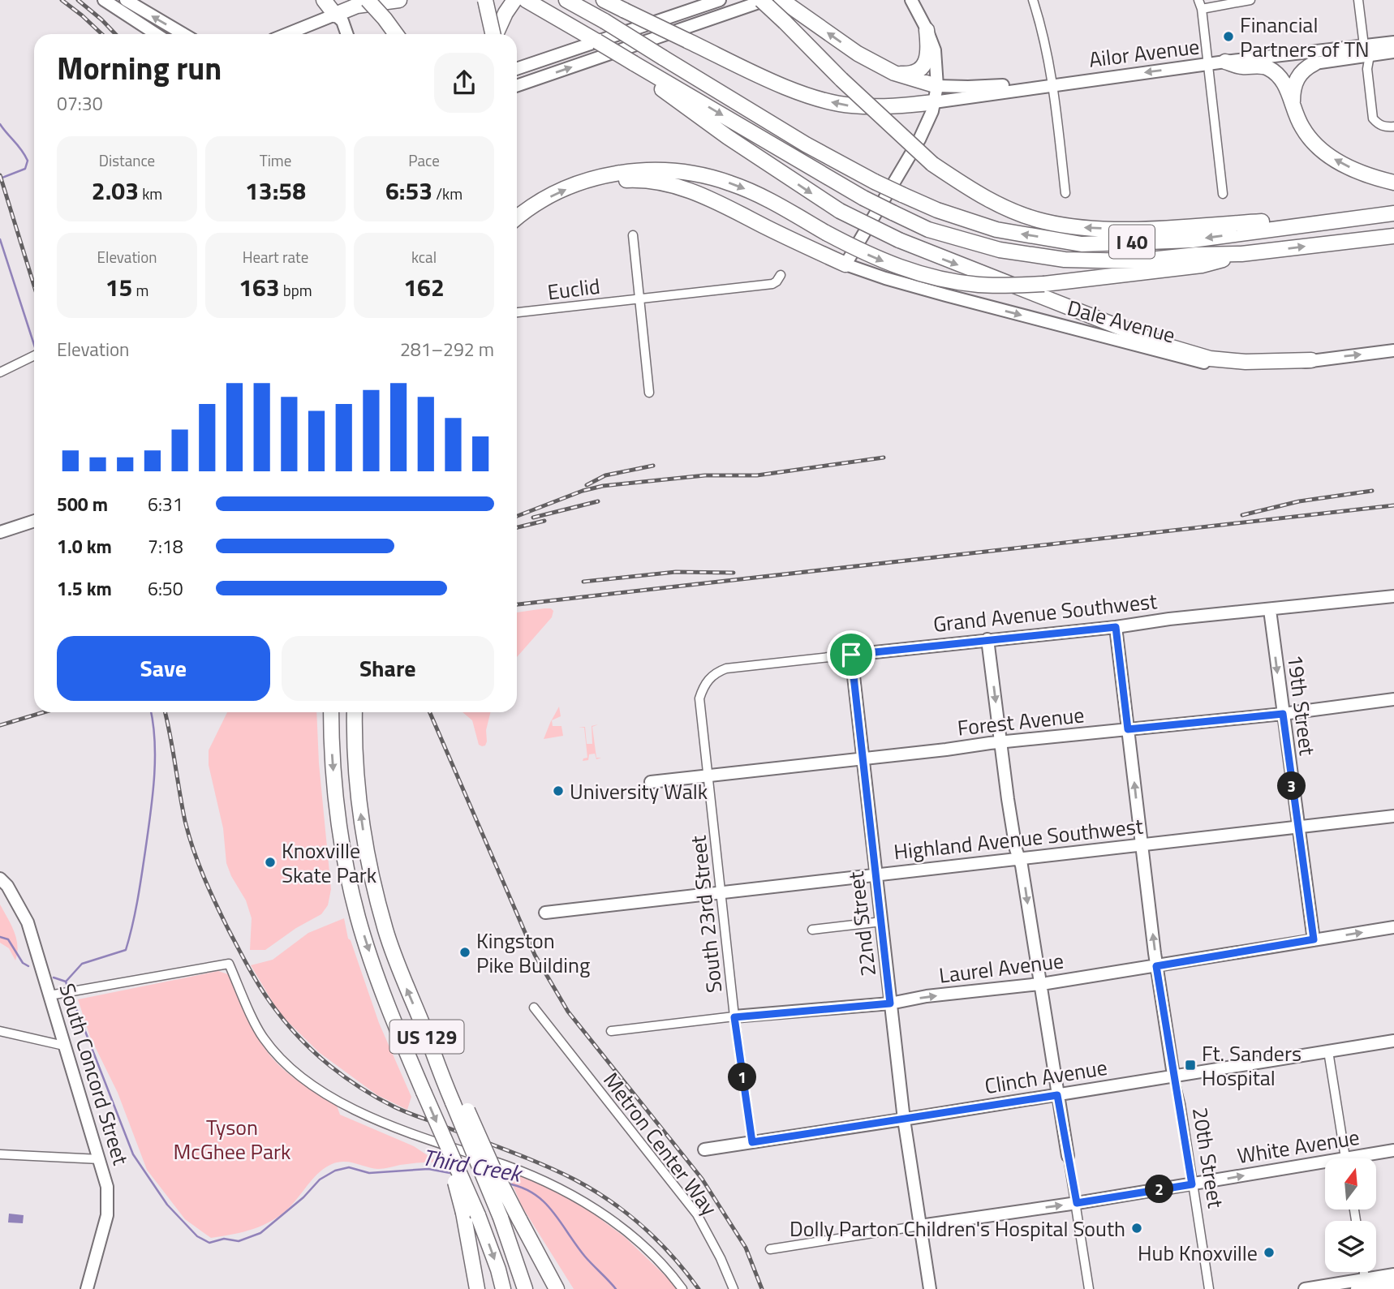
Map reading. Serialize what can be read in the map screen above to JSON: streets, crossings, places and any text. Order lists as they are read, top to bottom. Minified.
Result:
{"streets":{"highway":["I 40","US 129"],"street":["Ailor Avenue","Euclid","Dale Avenue","Grand Avenue Southwest","19th Street","Forest Avenue","Highland Avenue Southwest","South 23rd Street","22nd Street","Laurel Avenue","South Concord Street","Clinch Avenue","Metron Center Way","White Avenue","20th Street"]},"crossings":[["Grand Avenue Southwest","19th Street"],["Grand Avenue Southwest","South 23rd Street"],["Grand Avenue Southwest","22nd Street"],["Grand Avenue Southwest","20th Street"],["19th Street","Forest Avenue"],["19th Street","Highland Avenue Southwest"],["19th Street","Laurel Avenue"],["Forest Avenue","South 23rd Street"],["Forest Avenue","22nd Street"],["Forest Avenue","20th Street"],["Highland Avenue Southwest","South 23rd Street"],["Highland Avenue Southwest","22nd Street"],["Highland Avenue Southwest","20th Street"],["South 23rd Street","Laurel Avenue"],["South 23rd Street","Clinch Avenue"],["22nd Street","Laurel Avenue"],["22nd Street","Clinch Avenue"],["22nd Street","White Avenue"],["Laurel Avenue","20th Street"],["Clinch Avenue","20th Street"],["White Avenue","20th Street"]],"one_way":["Dale Avenue","White Avenue","20th Street"],"water":["Third Creek"],"parks":["Tyson McGhee Park"],"places":{"other":["Financial Partners of TN","University Walk","Knoxville Skate Park","Kingston Pike Building","Dolly Parton Children's Hospital South","Hub Knoxville"],"transit":["Ft. Sanders Hospital"]},"north":"top","page":{"heading":["Morning run","07:30"],"stats":[["Distance","2.03 km"],["Time","13:58"],["Pace","6:53 /km"],["Elevation","15 m"],["Heart rate","163 bpm"],["kcal","162"]],"chart":["Elevation","281–292 m"],"list":[{"name":"500 m","note":"6:31"},{"name":"1.0 km","note":"7:18"},{"name":"1.5 km","note":"6:50"}],"buttons":["Save","Share"],"pins":["3","1","2"]}}
